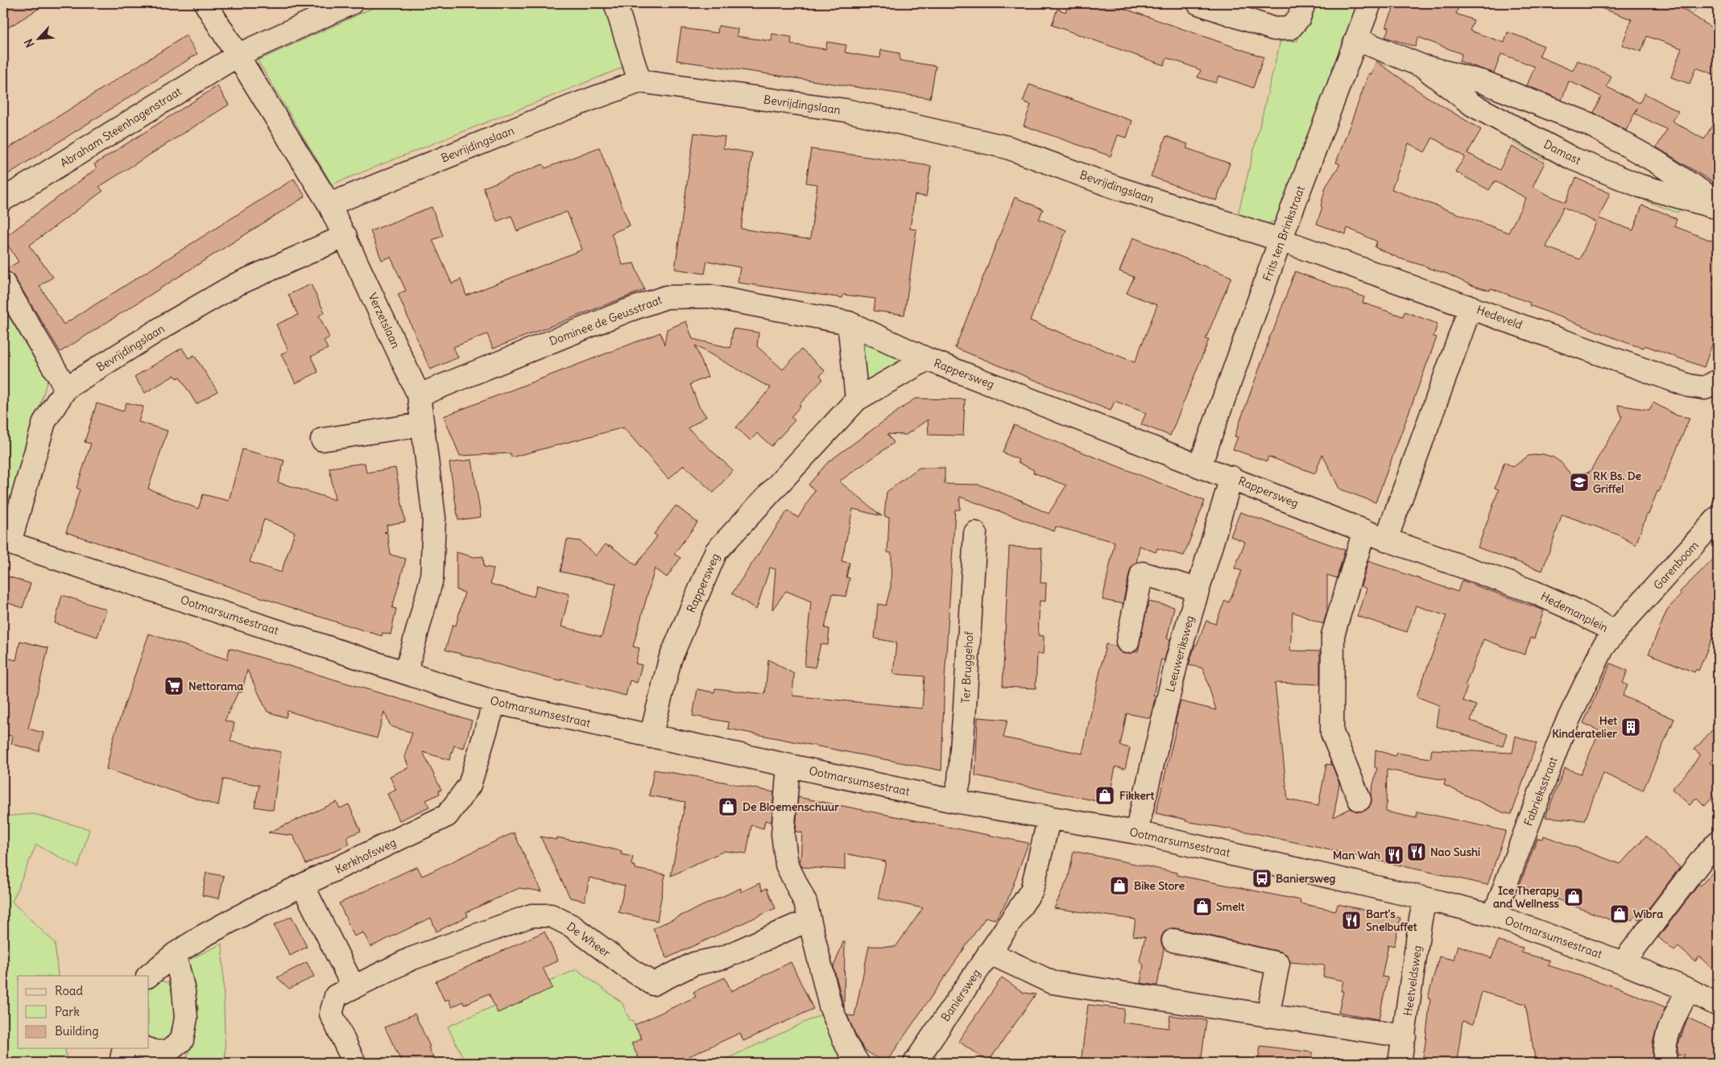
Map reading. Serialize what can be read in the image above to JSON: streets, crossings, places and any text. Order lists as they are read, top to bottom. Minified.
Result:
{"streets":{"street":["Bevrijdingslaan","Abraham Steenhagenstraat","Damast","Frits ten Brinkstraat","Hedeveld","Verzetslaan","Dominee de Geusstraat","Rappersweg","Garenboom","Hedemanplein","Ootmarsumsestraat","Leeuweriksweg","Ter Bruggehof","Fabrieksstraat","Kerkhofsweg","De Wheer","Heetveldsweg","Baniersweg"]},"crossings":[["Bevrijdingslaan","Frits ten Brinkstraat"],["Bevrijdingslaan","Hedeveld"],["Bevrijdingslaan","Verzetslaan"],["Bevrijdingslaan","Ootmarsumsestraat"],["Abraham Steenhagenstraat","Verzetslaan"],["Damast","Frits ten Brinkstraat"],["Frits ten Brinkstraat","Hedeveld"],["Frits ten Brinkstraat","Rappersweg"],["Verzetslaan","Dominee de Geusstraat"],["Verzetslaan","Ootmarsumsestraat"],["Dominee de Geusstraat","Rappersweg"],["Rappersweg","Hedemanplein"],["Rappersweg","Ootmarsumsestraat"],["Rappersweg","Leeuweriksweg"],["Garenboom","Hedemanplein"],["Hedemanplein","Fabrieksstraat"],["Ootmarsumsestraat","Leeuweriksweg"],["Ootmarsumsestraat","Ter Bruggehof"],["Ootmarsumsestraat","Fabrieksstraat"],["Ootmarsumsestraat","Kerkhofsweg"],["Ootmarsumsestraat","Heetveldsweg"],["Ootmarsumsestraat","Baniersweg"]],"places":{"school or university":["RK Bs. De Griffel"],"supermarket":["Nettorama"],"building":["Het Kinderatelier"],"shop":["Fikkert","De Bloemenschuur","Bike Store","Ice Therapy and Wellness","Smelt","Wibra"],"restaurant":["Nao Sushi","Man Wah","Bart's Snelbuffet"],"bus stop":["Baniersweg"]},"legend":["Road","Park","Building"],"north":"bottom left"}
